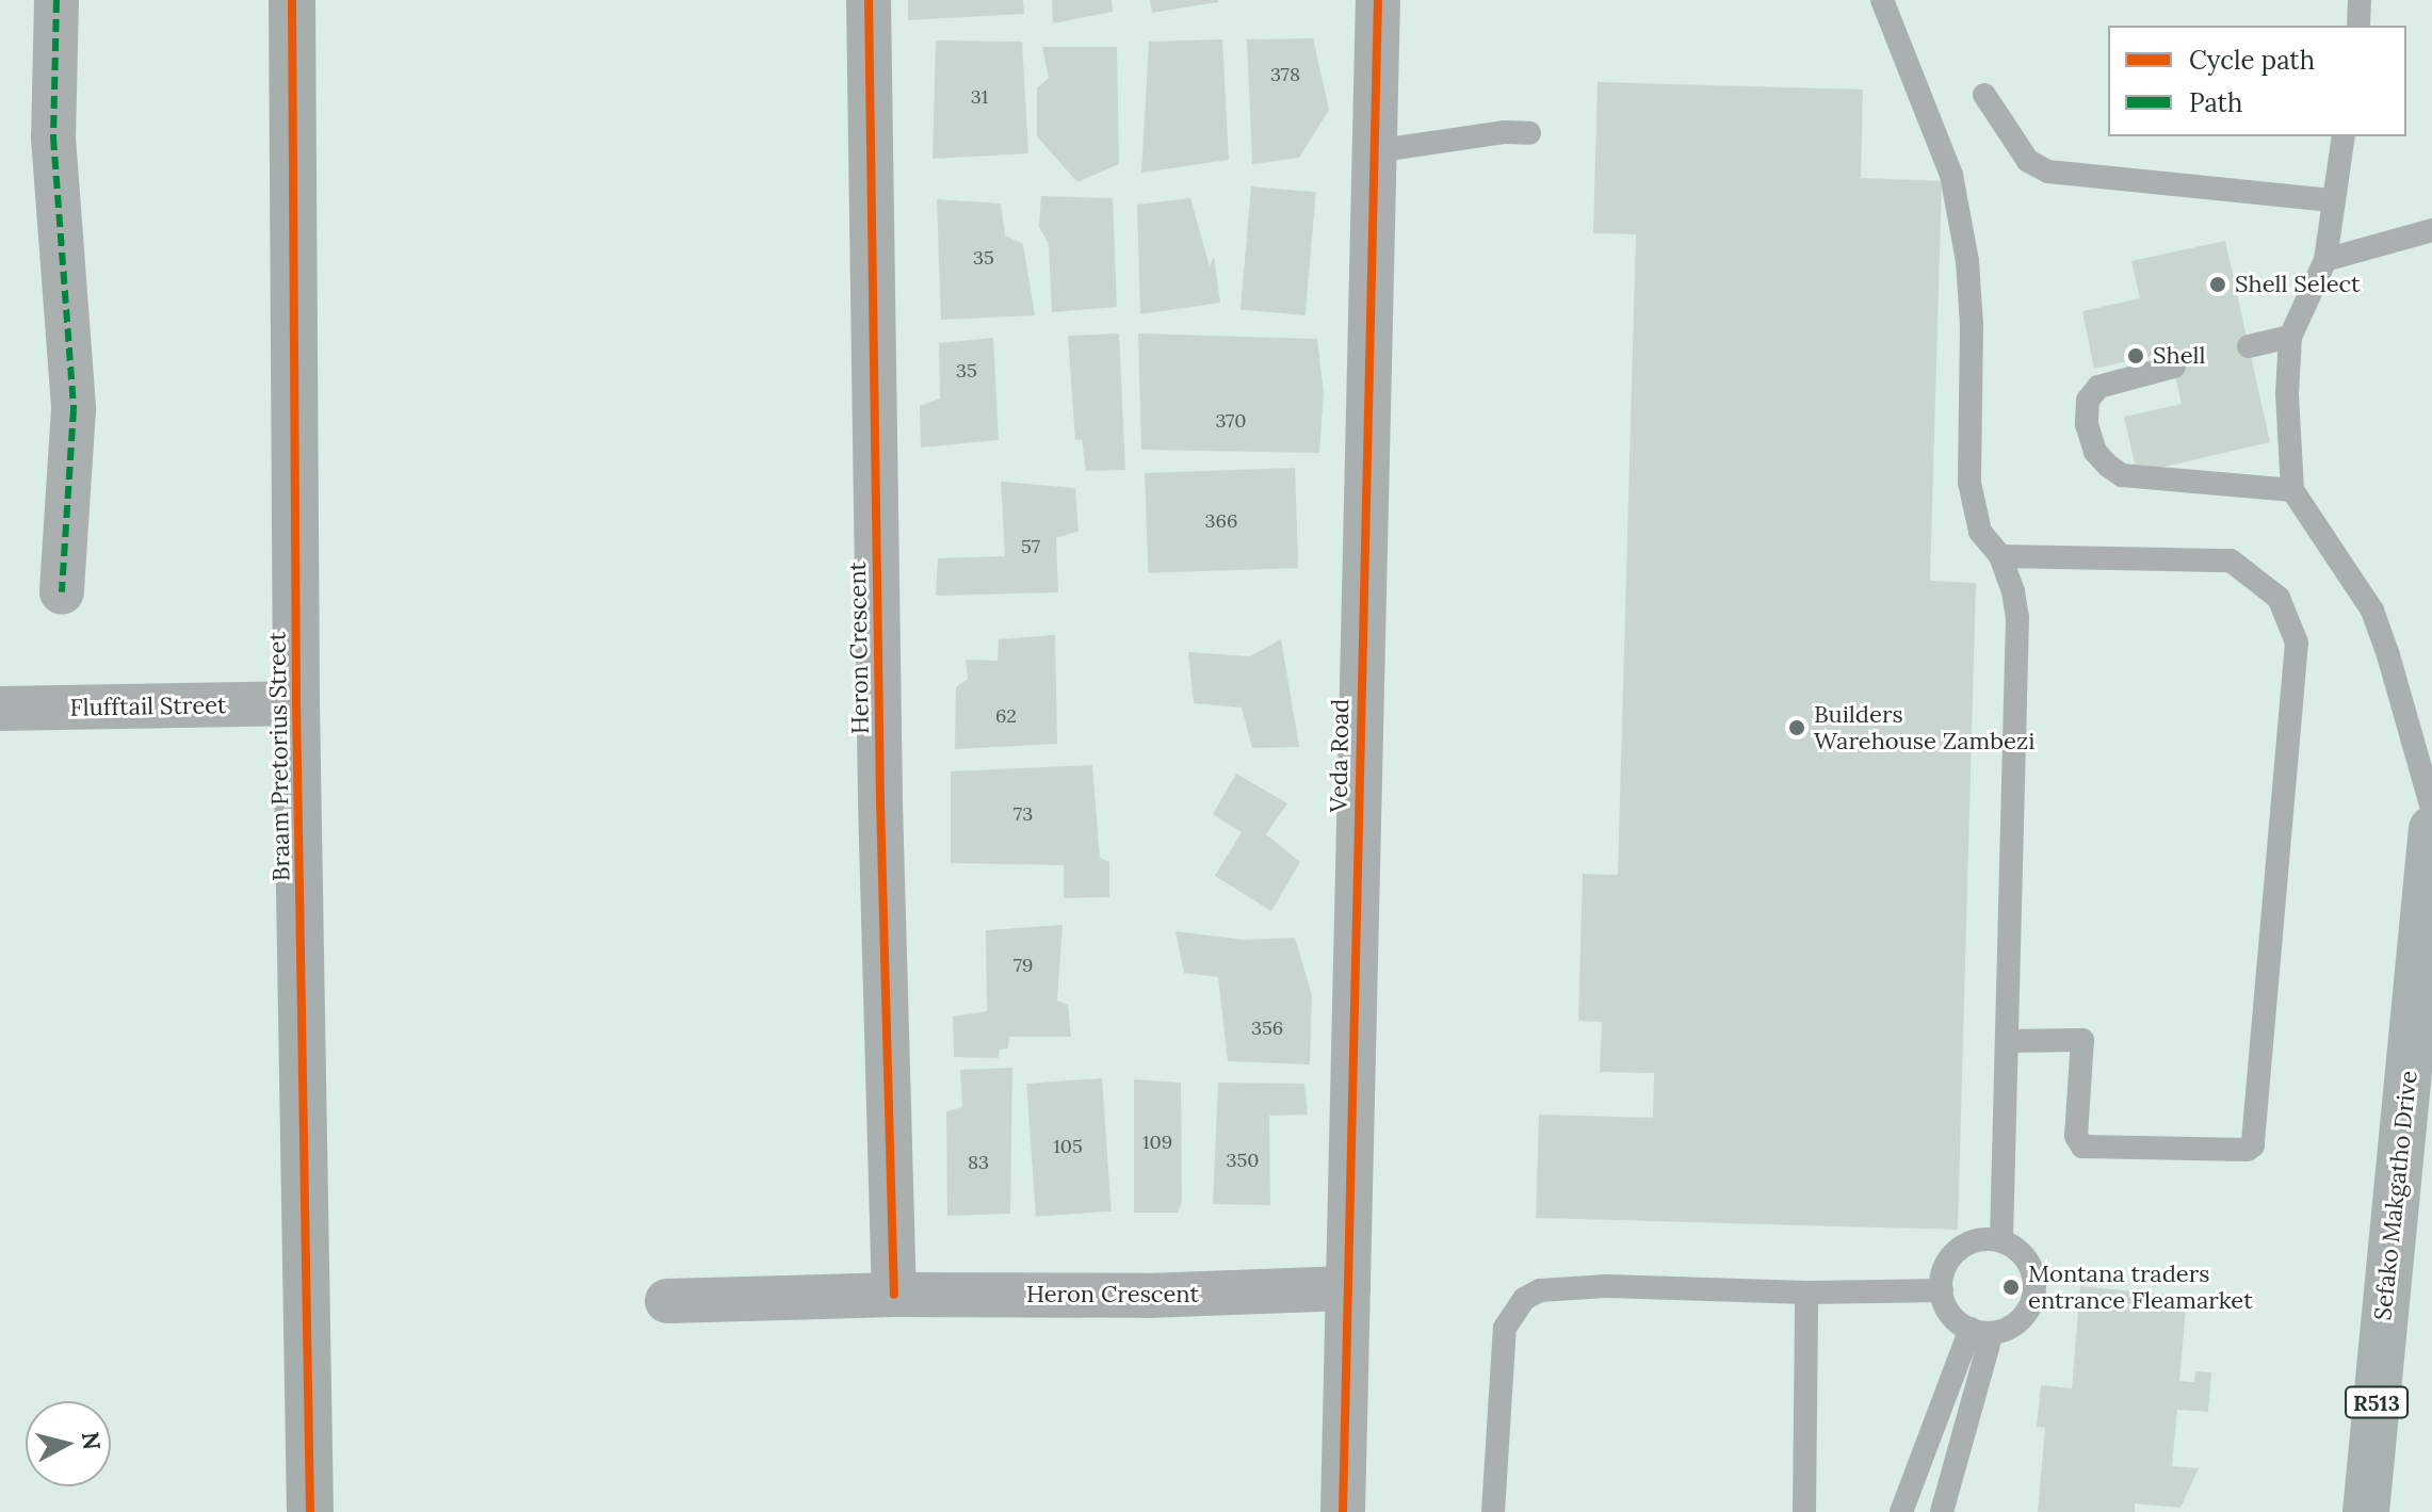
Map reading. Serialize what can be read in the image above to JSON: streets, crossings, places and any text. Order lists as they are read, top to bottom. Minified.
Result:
{"streets":{"main road":["Sefako Makgatho Drive","R513"],"street":["Heron Crescent","Flufftail Street","Veda Road","Braam Pretorius Street"]},"crossings":[["Heron Crescent","Veda Road"],["Flufftail Street","Braam Pretorius Street"]],"places":["Shell Select","Shell","Builders Warehouse Zambezi","Montana traders entrance Fleamarket"],"house_numbers":["378","31","35","35","370","366","57","62","73","79","356","109","105","350","83"],"legend":["Cycle path","Path"],"north":"right"}
